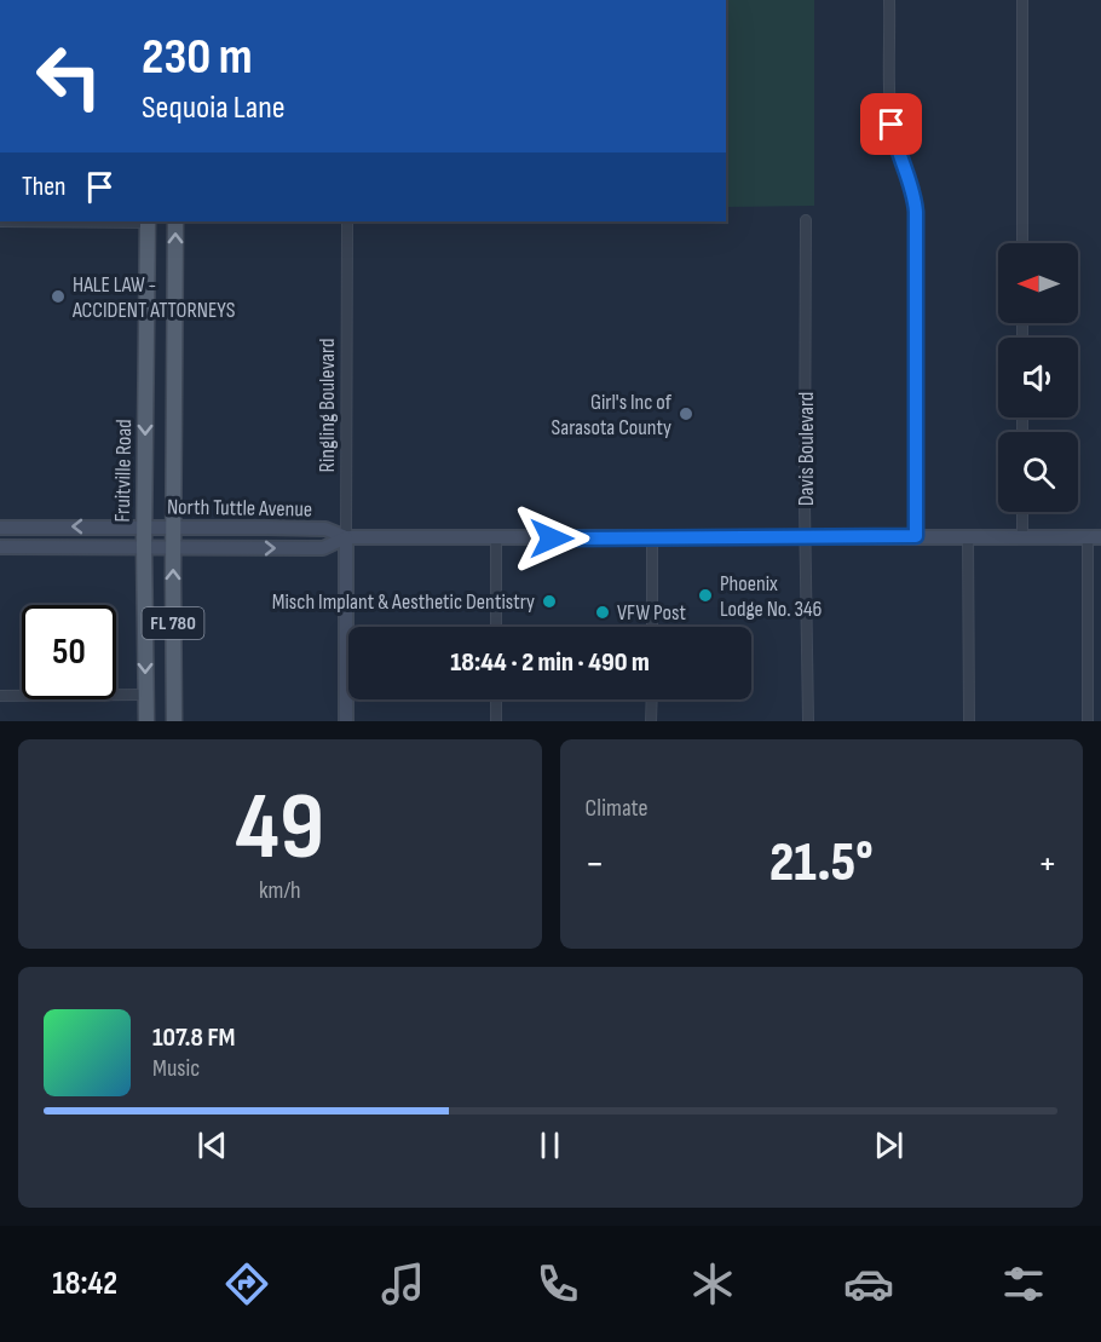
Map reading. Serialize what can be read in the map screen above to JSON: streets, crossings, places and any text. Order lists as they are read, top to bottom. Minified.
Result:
{"streets":{"main road":["Ringling Boulevard","Fruitville Road","North Tuttle Avenue","FL 780"],"street":["Davis Boulevard"]},"crossings":[["Ringling Boulevard","North Tuttle Avenue"],["Fruitville Road","North Tuttle Avenue"],["North Tuttle Avenue","FL 780"]],"places":["HALE LAW - ACCIDENT ATTORNEYS","Girl's Inc of Sarasota County","Phoenix Lodge No. 346","Misch Implant & Aesthetic Dentistry","VFW Post"],"north":"left","page":{"turn":["230 m","Sequoia Lane"],"then":"Then","limit":"50","trip":"18:44 · 2 min · 490 m","tile":[["49","km/h"],"Climate"],"heat":["−","21.5°","+"],"song":["107.8 FM","Music"],"tabs":"18:42"}}
